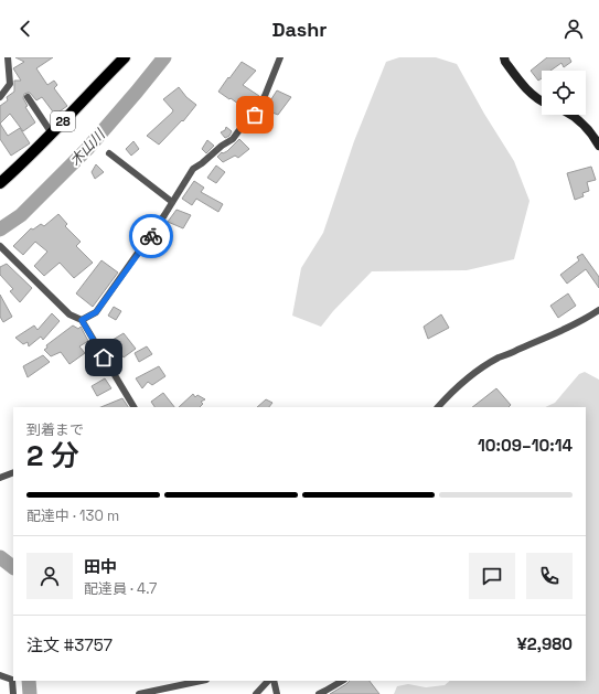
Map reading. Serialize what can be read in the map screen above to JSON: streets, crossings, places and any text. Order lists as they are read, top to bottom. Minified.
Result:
{"streets":{"main road":["28"]},"water":["木山川"],"page":{"header":"Dashr","heading":["2 分","到着まで","10:09–10:14"],"panel":["田中","配達員 · 4.7","注文 #3757","¥2,980"],"bar":"配達中 · 130 m"}}
